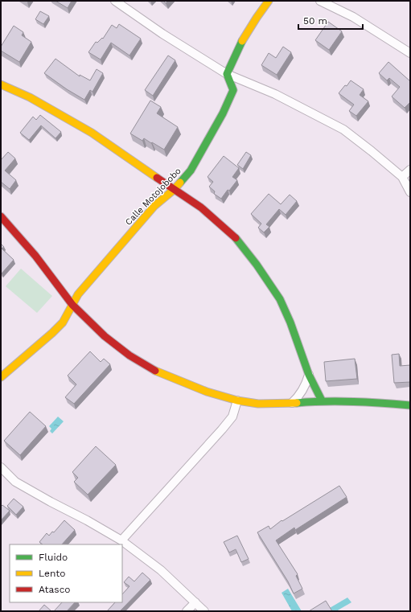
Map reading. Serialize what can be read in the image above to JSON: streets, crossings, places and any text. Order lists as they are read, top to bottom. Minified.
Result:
{"streets":{"street":["Calle Motojobobo"]},"legend":["Fluido","Lento","Atasco"],"scale_bar":"50 m"}
